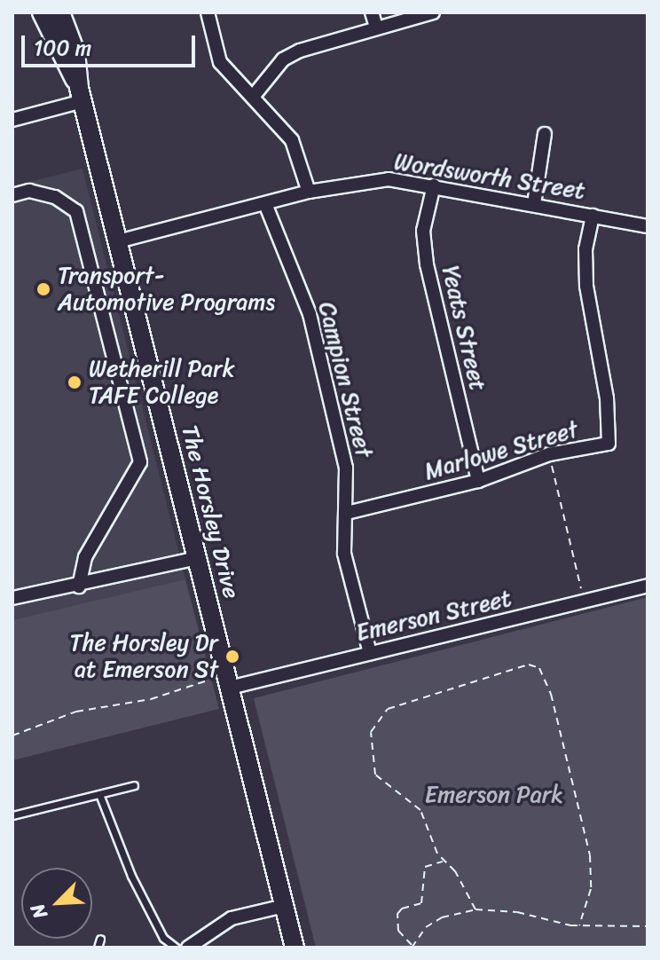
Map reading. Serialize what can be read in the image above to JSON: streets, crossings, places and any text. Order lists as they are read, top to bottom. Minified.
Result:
{"streets":{"main road":["The Horsley Drive"],"street":["Wordsworth Street","Yeats Street","Campion Street","Marlowe Street","Emerson Street"]},"crossings":[["Wordsworth Street","Yeats Street"],["Wordsworth Street","Campion Street"],["Wordsworth Street","Marlowe Street"],["Wordsworth Street","The Horsley Drive"],["Yeats Street","Marlowe Street"],["Campion Street","Marlowe Street"],["Campion Street","Emerson Street"],["The Horsley Drive","Emerson Street"]],"parks":["Emerson Park"],"places":["Transport- Automotive Programs","Wetherill Park TAFE College","The Horsley Dr at Emerson St"],"scale_bar":"100 m","north":"bottom left"}
